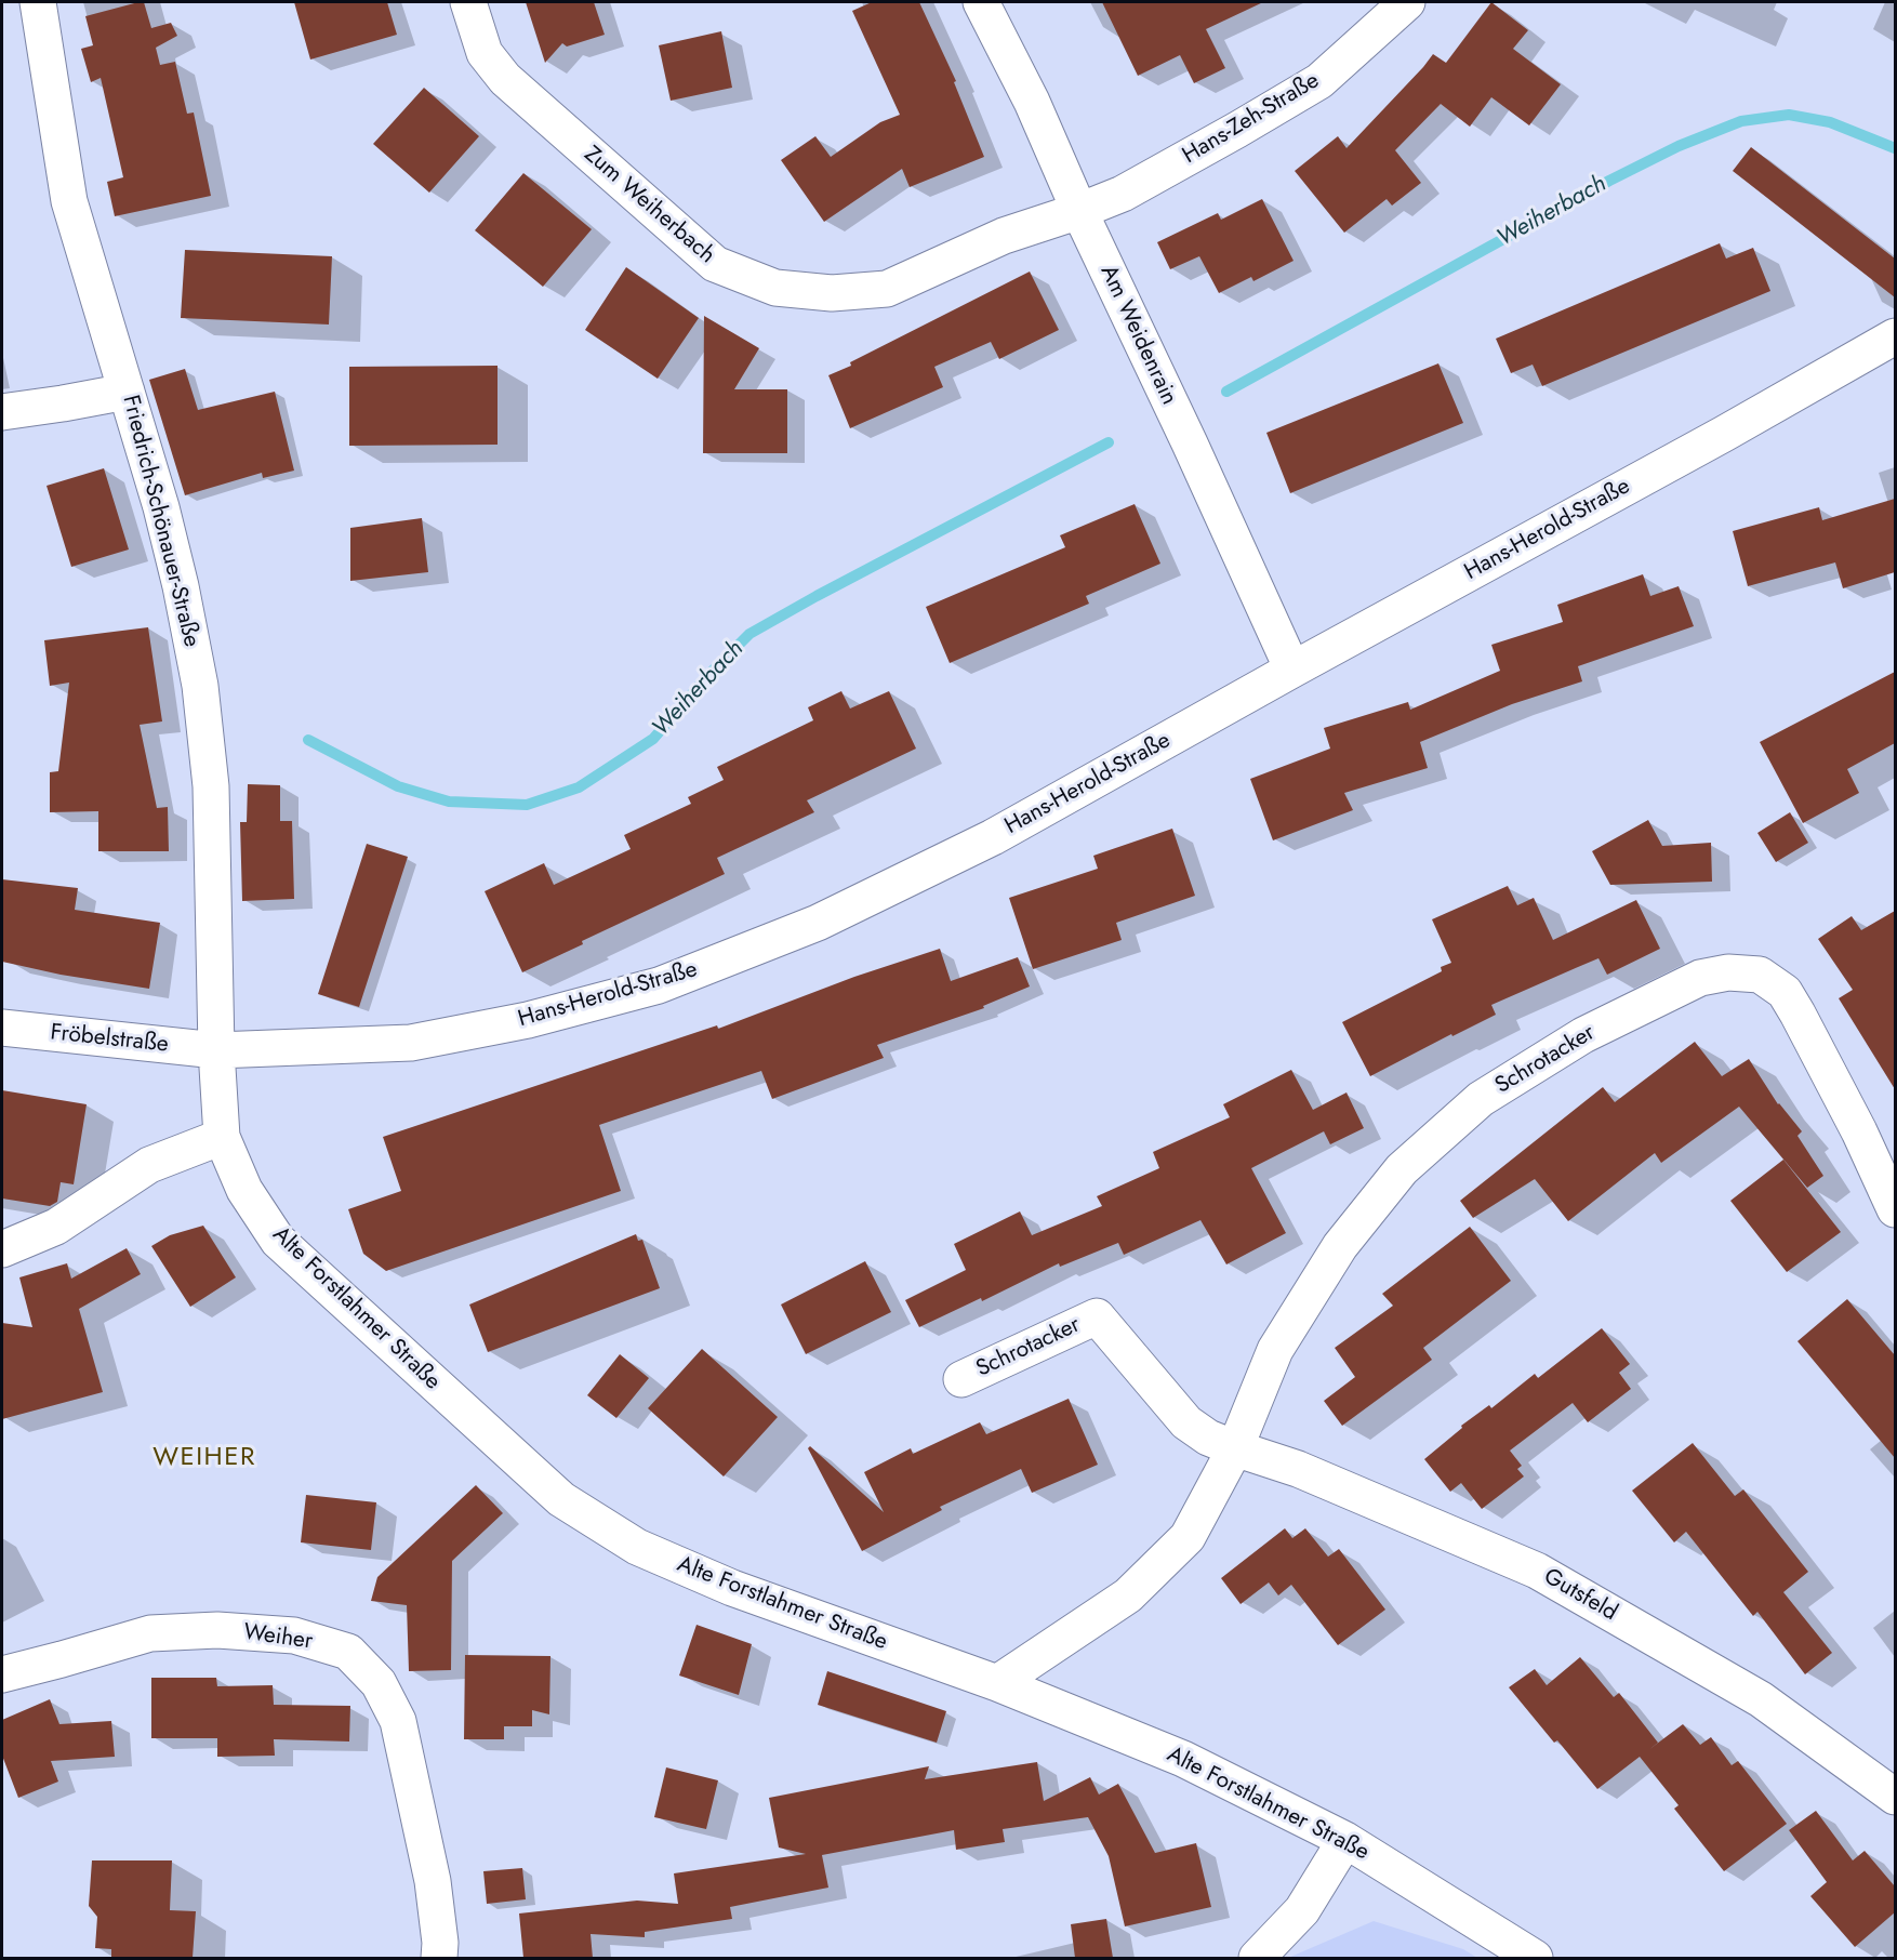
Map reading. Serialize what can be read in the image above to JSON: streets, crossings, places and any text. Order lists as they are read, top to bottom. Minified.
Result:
{"streets":{"street":["Hans-Zeh-Straße","Zum Weiherbach","Am Weidenrain","Friedrich-Schönauer-Straße","Hans-Herold-Straße","Fröbelstraße","Schrotacker","Alte Forstlahmer Straße","Gutsfeld","Weiher"]},"crossings":[["Hans-Zeh-Straße","Zum Weiherbach"],["Hans-Zeh-Straße","Am Weidenrain"],["Zum Weiherbach","Am Weidenrain"],["Am Weidenrain","Hans-Herold-Straße"],["Friedrich-Schönauer-Straße","Hans-Herold-Straße"],["Friedrich-Schönauer-Straße","Fröbelstraße"],["Friedrich-Schönauer-Straße","Alte Forstlahmer Straße"],["Hans-Herold-Straße","Fröbelstraße"],["Hans-Herold-Straße","Alte Forstlahmer Straße"],["Fröbelstraße","Alte Forstlahmer Straße"],["Schrotacker","Alte Forstlahmer Straße"],["Schrotacker","Gutsfeld"]],"districts":["WEIHER"],"water":["Weiherbach"]}
